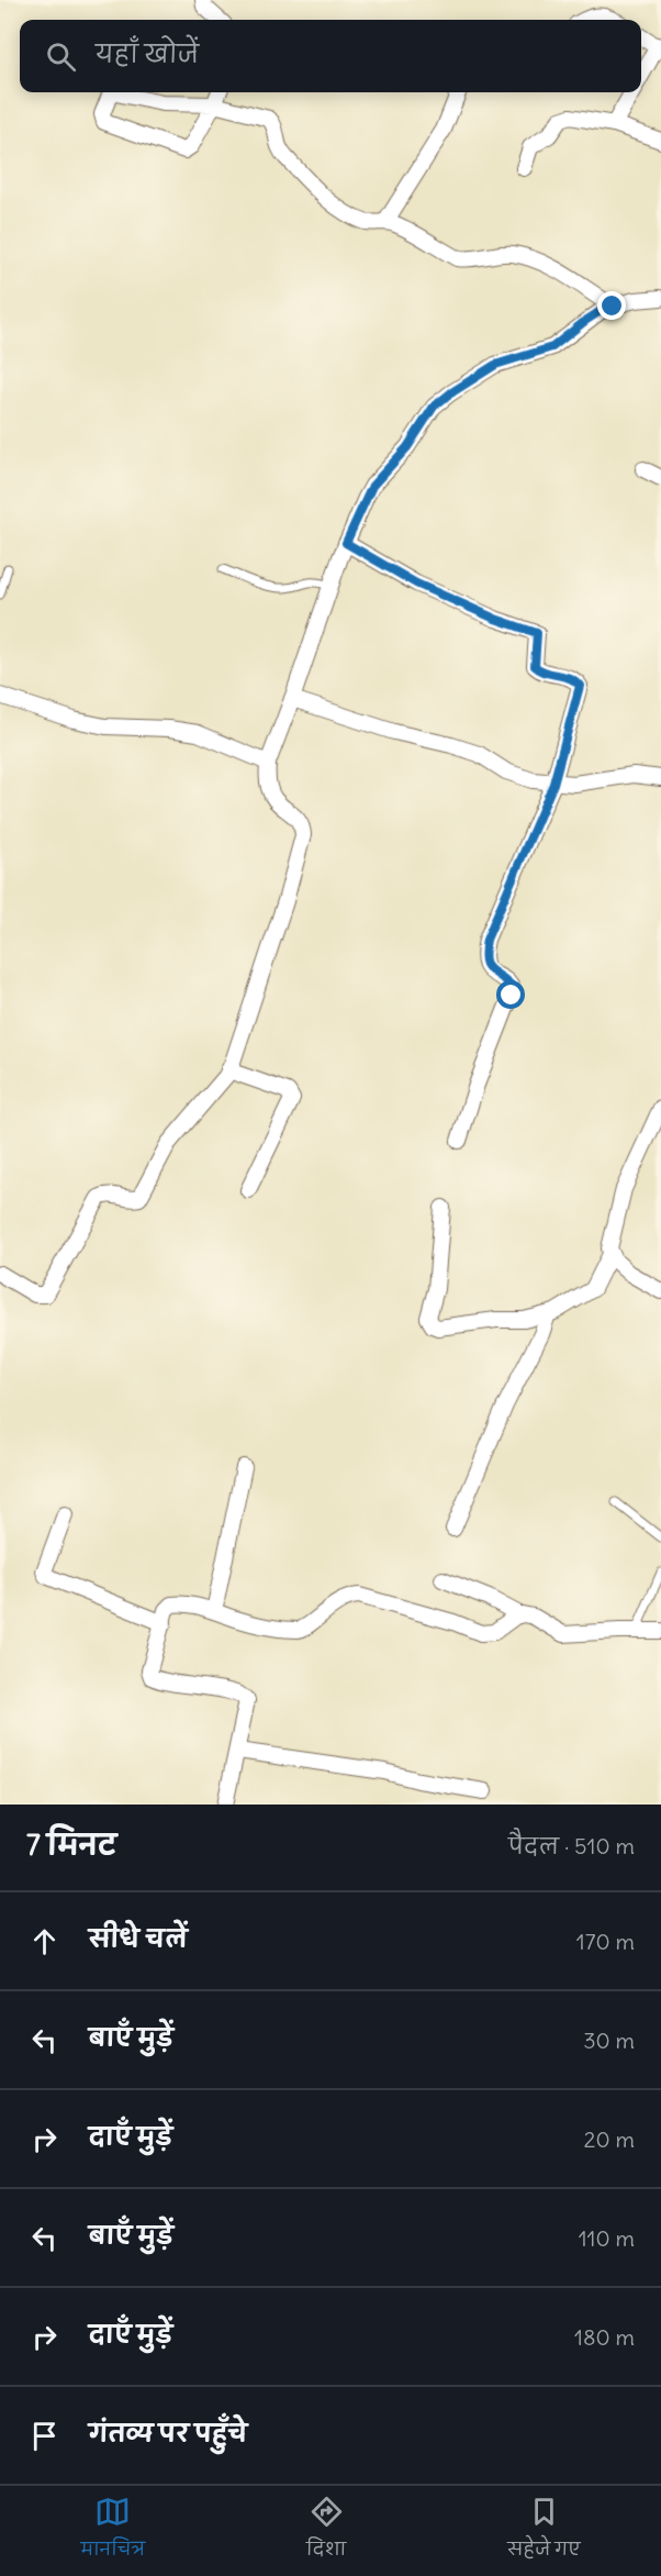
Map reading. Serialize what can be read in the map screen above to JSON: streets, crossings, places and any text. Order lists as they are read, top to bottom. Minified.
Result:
{"page":{"search":"यहाँ खोजें","heading":["7 मिनट","पैदल · 510 m"],"list":[["सीधे चलें","170 m"],["बाएँ मुड़ें","30 m"],["दाएँ मुड़ें","20 m"],["बाएँ मुड़ें","110 m"],["दाएँ मुड़ें","180 m"],"गंतव्य पर पहुँचे"],"nav":["मानचित्र","दिशा","सहेजे गए"]}}
